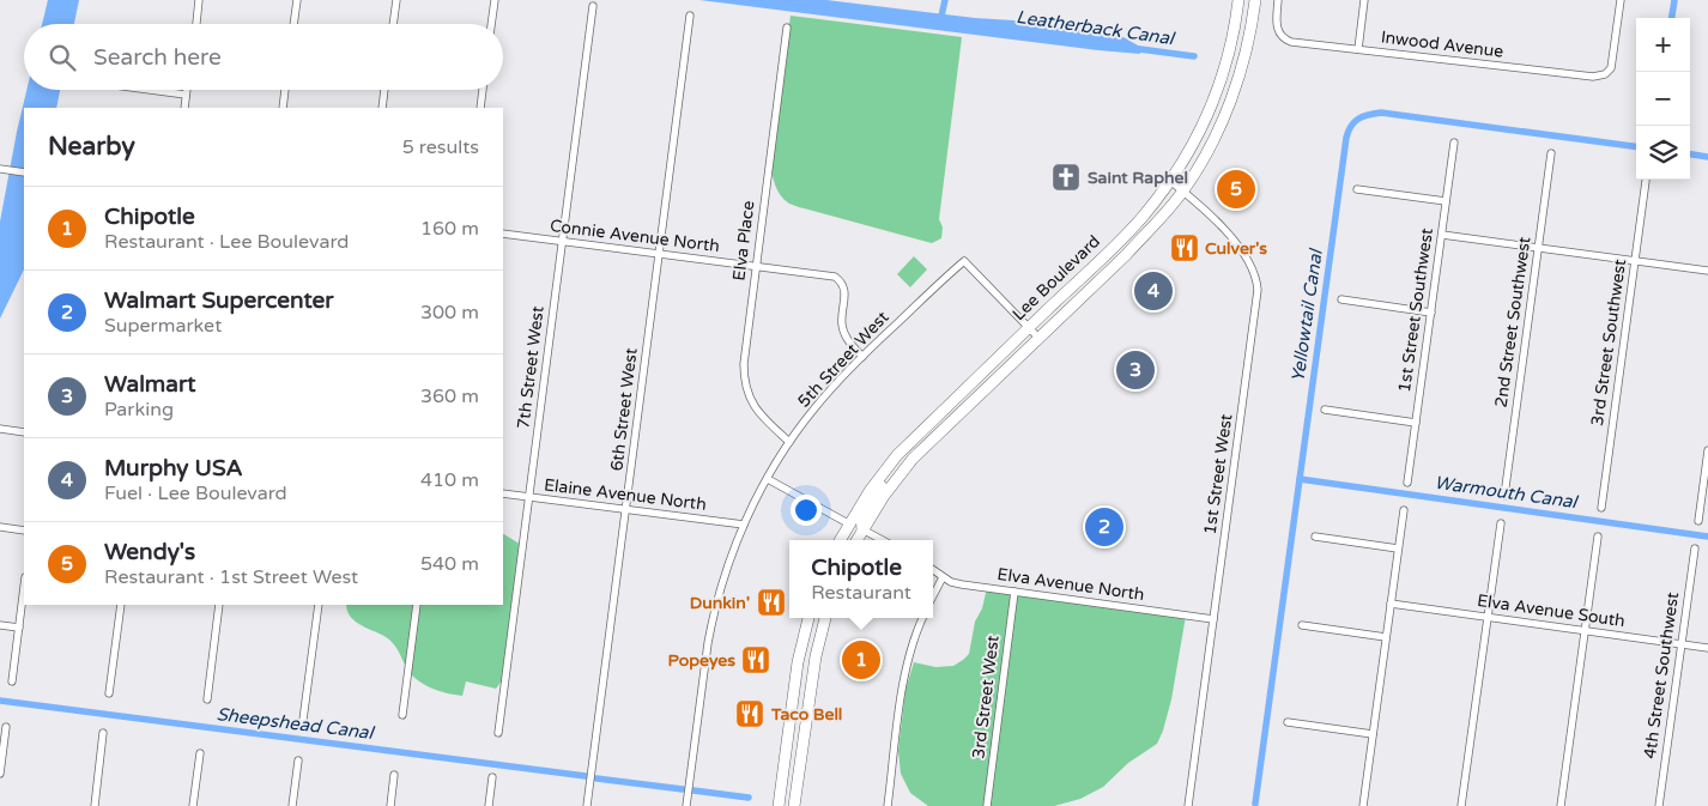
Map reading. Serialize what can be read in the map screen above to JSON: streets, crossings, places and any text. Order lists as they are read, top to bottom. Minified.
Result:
{"streets":{"main road":["Lee Boulevard"],"street":["Inwood Avenue","Connie Avenue North","Elva Place","1st Street Southwest","2nd Street Southwest","3rd Street Southwest","5th Street West","7th Street West","6th Street West","1st Street West","Elaine Avenue North","Elva Avenue North","Elva Avenue South","4th Street Southwest","3rd Street West"]},"crossings":[["Connie Avenue North","Elva Place"],["Connie Avenue North","5th Street West"],["Connie Avenue North","7th Street West"],["Connie Avenue North","6th Street West"],["Elva Place","5th Street West"],["Lee Boulevard","5th Street West"],["Lee Boulevard","1st Street West"],["5th Street West","Elaine Avenue North"],["7th Street West","Elaine Avenue North"],["6th Street West","Elaine Avenue North"],["1st Street West","Elva Avenue North"],["Elva Avenue North","3rd Street West"],["Elva Avenue South","4th Street Southwest"]],"water":["Leatherback Canal","Yellowtail Canal","Warmouth Canal","Sheepshead Canal"],"places":{"church":["Saint Raphel"],"restaurant":["Culver's","Dunkin'","Popeyes","Taco Bell"]},"page":{"map_buttons":["+","−"],"search":"Search here","heading":["Nearby","5 results"],"pins":["5","4","3","2","1"],"list":[{"mark":"1","name":"Chipotle","note":"Restaurant · Lee Boulevard","value":"160 m"},{"mark":"2","name":"Walmart Supercenter","note":"Supermarket","value":"300 m"},{"mark":"3","name":"Walmart","note":"Parking","value":"360 m"},{"mark":"4","name":"Murphy USA","note":"Fuel · Lee Boulevard","value":"410 m"},{"mark":"5","name":"Wendy's","note":"Restaurant · 1st Street West","value":"540 m"}],"popup":["Chipotle","Restaurant"]}}
